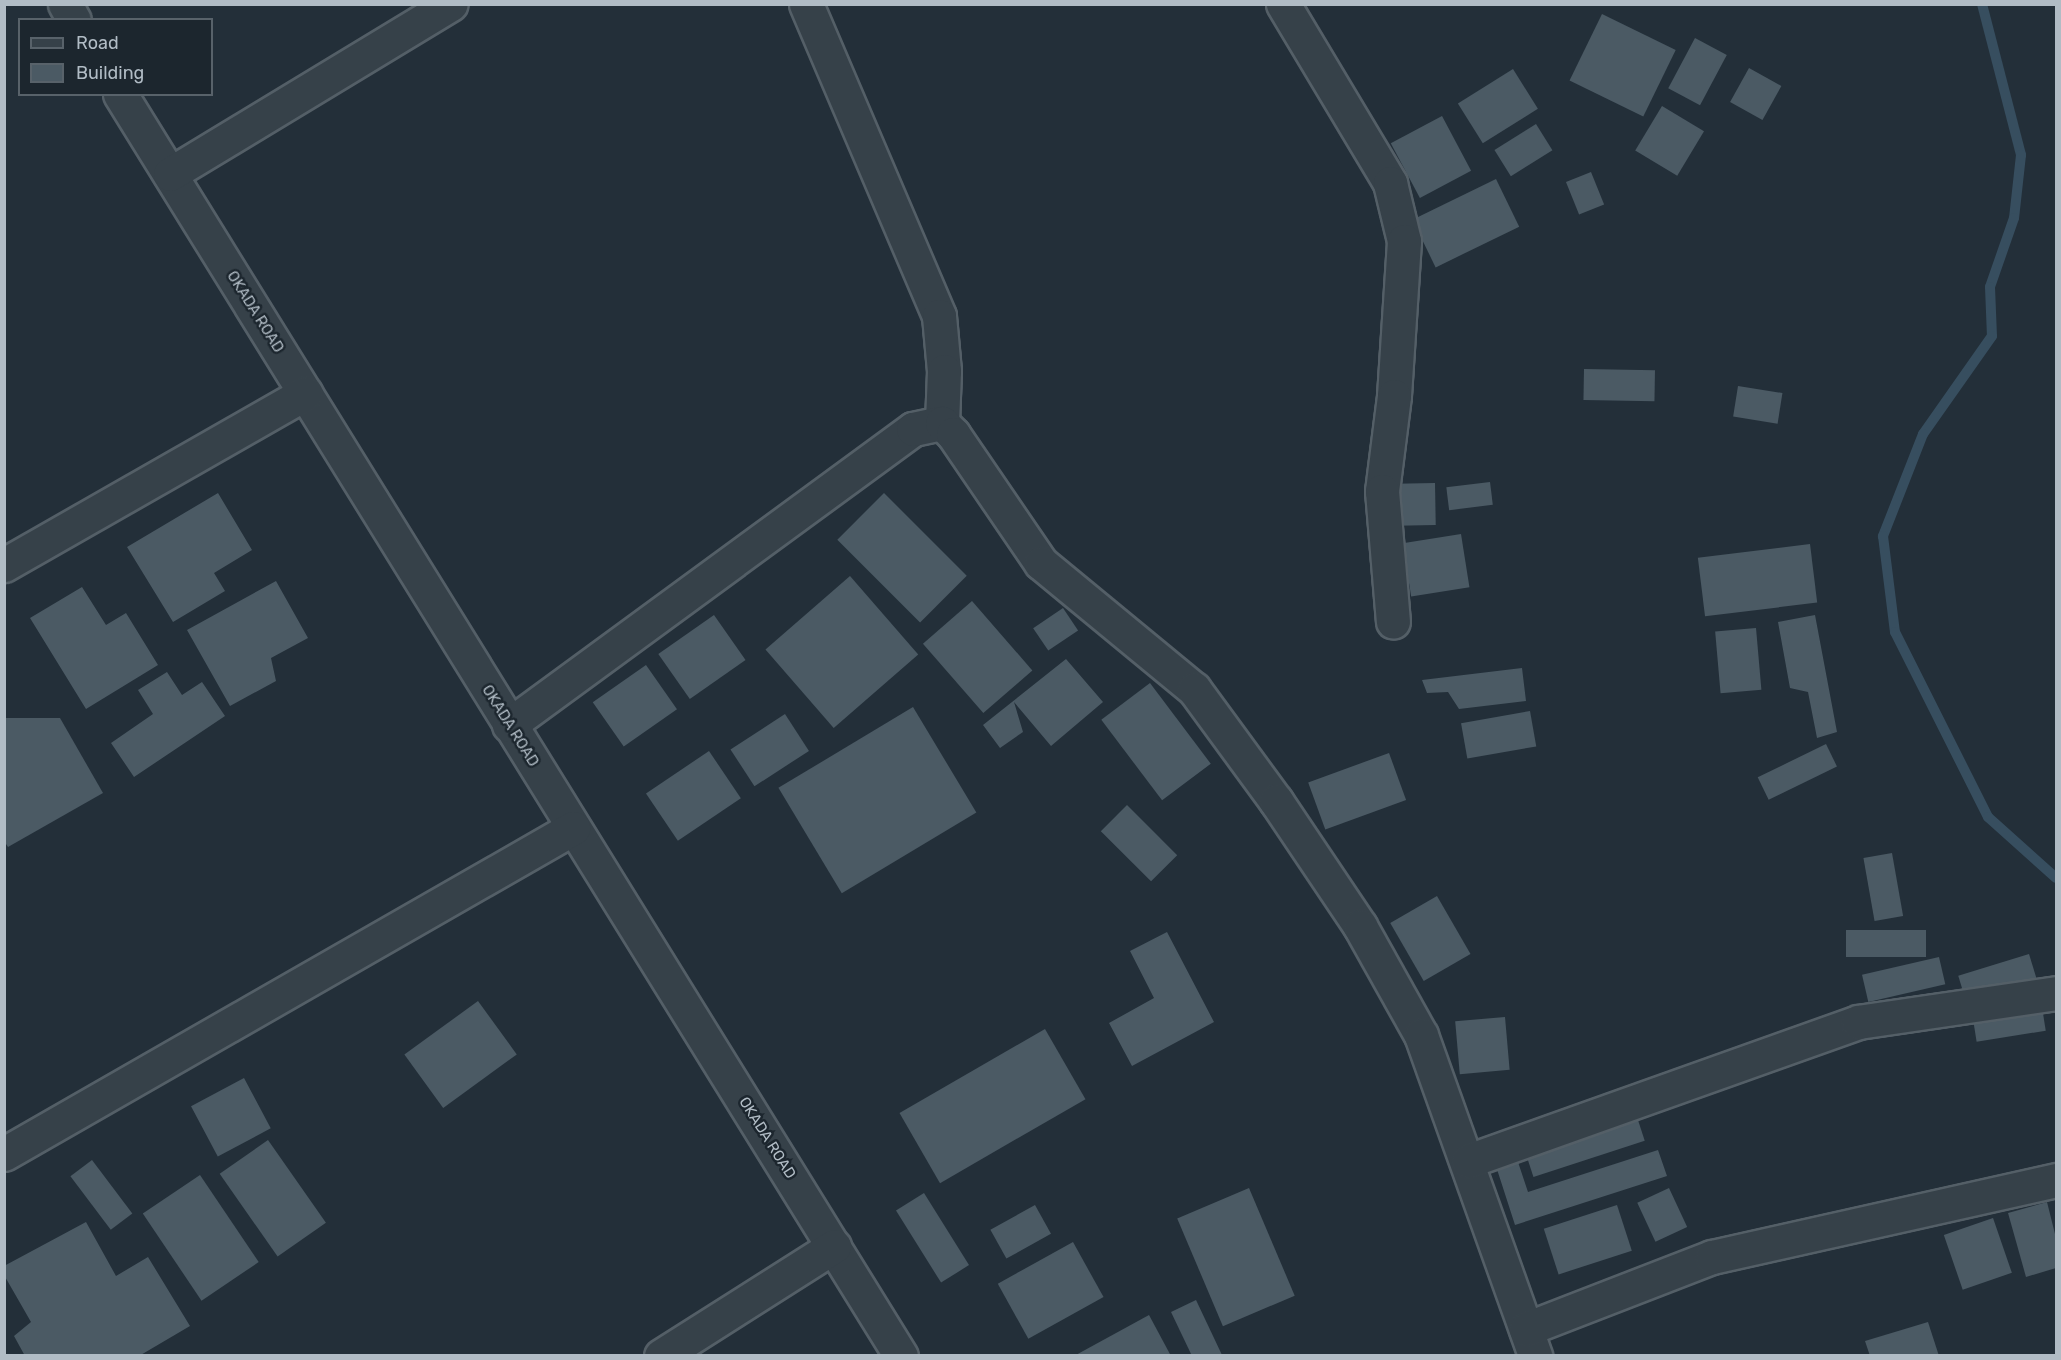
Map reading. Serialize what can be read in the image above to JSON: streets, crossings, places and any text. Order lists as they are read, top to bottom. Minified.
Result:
{"streets":{"street":["OKADA ROAD"]},"legend":["Road","Building"]}
